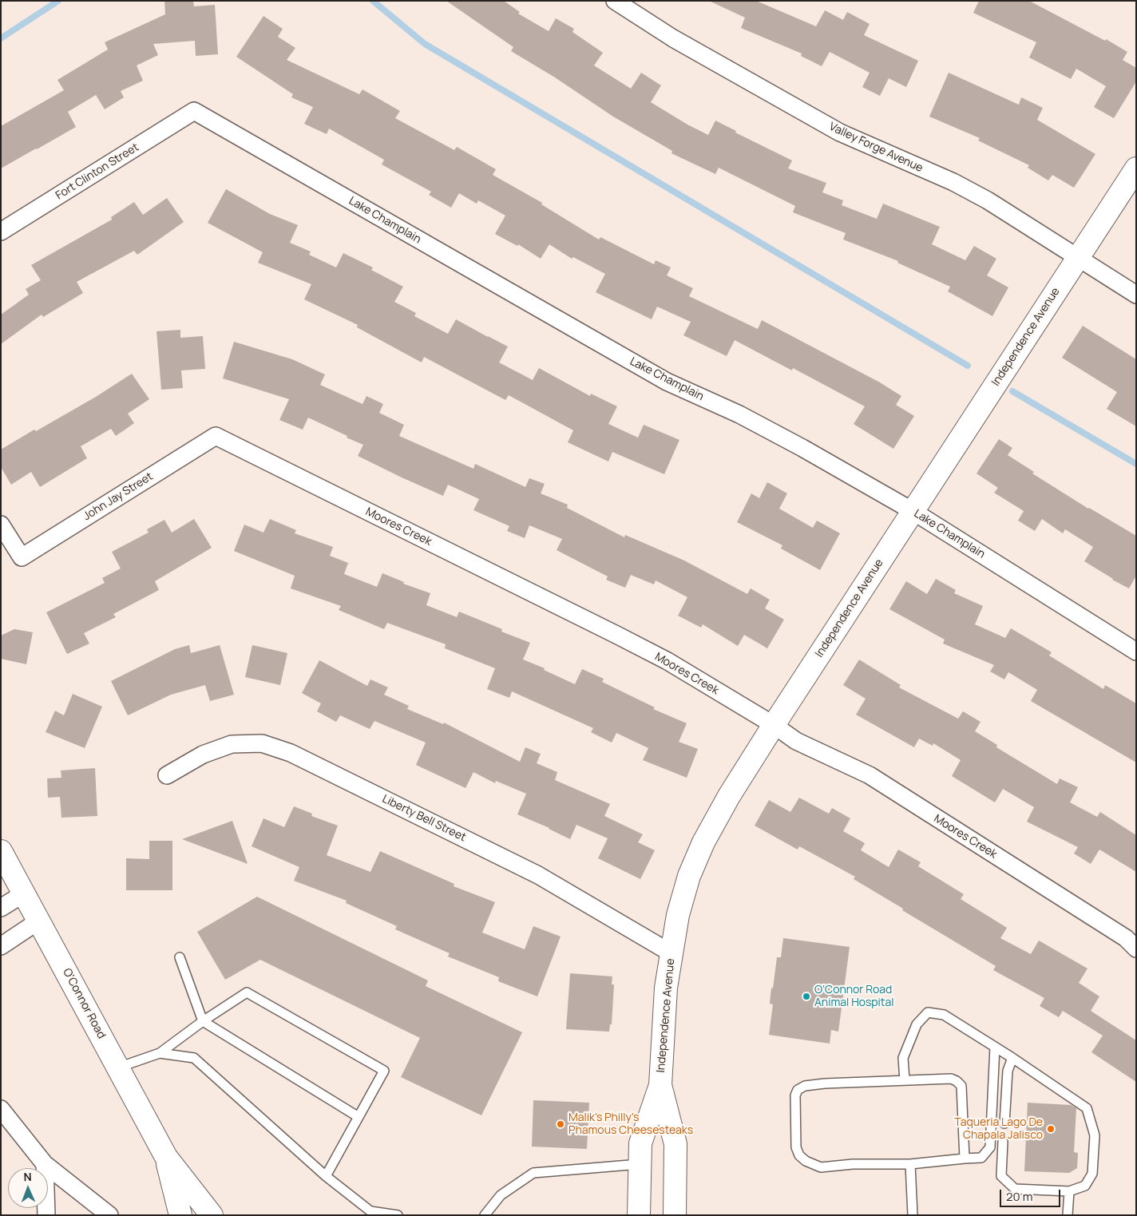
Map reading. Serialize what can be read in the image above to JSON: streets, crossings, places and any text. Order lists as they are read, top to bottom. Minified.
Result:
{"streets":{"street":["Valley Forge Avenue","Fort Clinton Street","Lake Champlain","Independence Avenue","John Jay Street","Moores Creek","Liberty Bell Street","O'Connor Road"]},"crossings":[["Valley Forge Avenue","Independence Avenue"],["Fort Clinton Street","Lake Champlain"],["Lake Champlain","Independence Avenue"],["Independence Avenue","Moores Creek"],["Independence Avenue","Liberty Bell Street"],["John Jay Street","Moores Creek"]],"places":["O'Connor Road Animal Hospital","Malik's Philly's Phamous Cheesesteaks","Taqueria Lago De Chapala Jalisco"],"scale_bar":"20 m","north":"top"}
